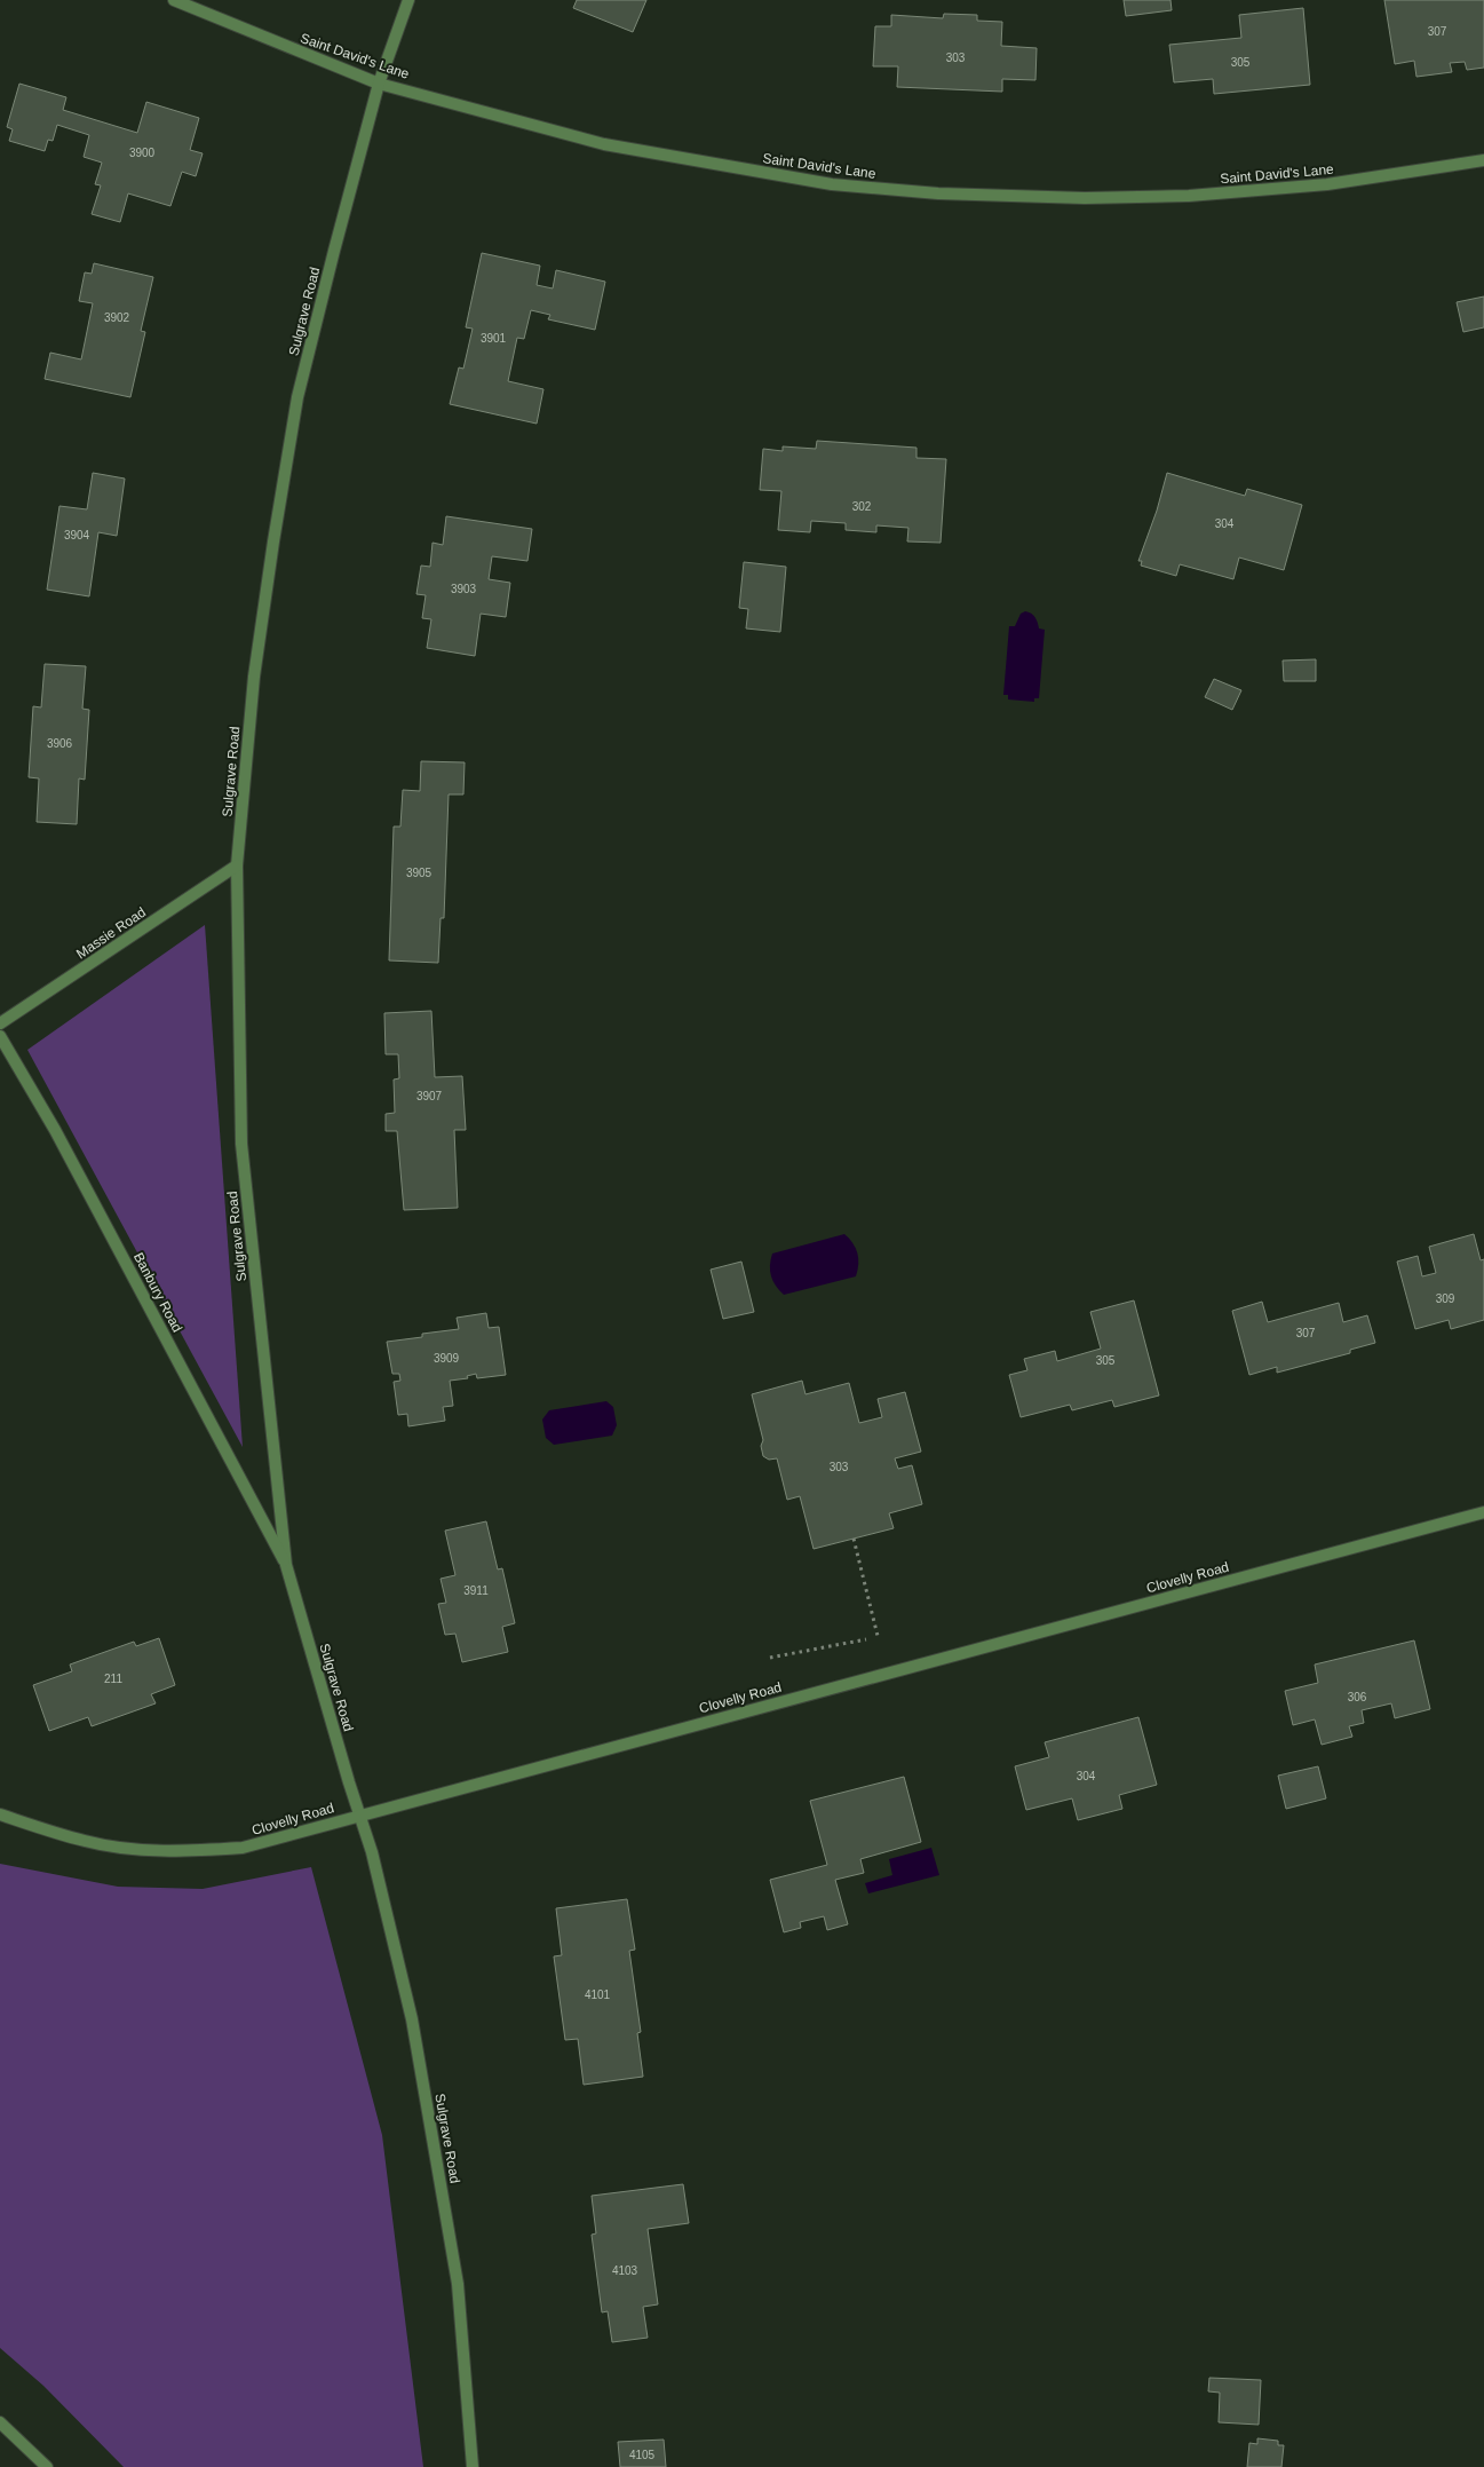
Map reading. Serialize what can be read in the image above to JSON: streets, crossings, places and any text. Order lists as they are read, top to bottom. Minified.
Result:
{"streets":{"street":["Saint David's Lane","Sulgrave Road","Massie Road","Banbury Road","Clovelly Road"]},"crossings":[["Saint David's Lane","Sulgrave Road"],["Sulgrave Road","Massie Road"],["Sulgrave Road","Banbury Road"],["Sulgrave Road","Clovelly Road"]],"house_numbers":["307","303","305","3900","3902","3901","302","304","3904","3903","3906","3905","3907","309","307","3909","305","303","3911","211","306","304","4101","4103","4105"]}
